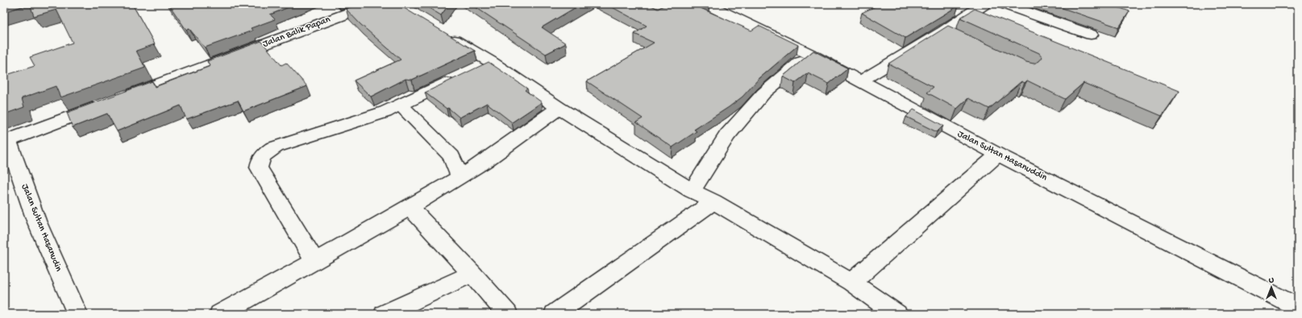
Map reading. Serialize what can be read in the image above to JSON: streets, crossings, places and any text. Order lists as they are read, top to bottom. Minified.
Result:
{"streets":{"street":["Jalan Balik Papan","Jalan Sultan Hasanuddin","Jalan Sultan Hasanudin"]},"north":"top"}
